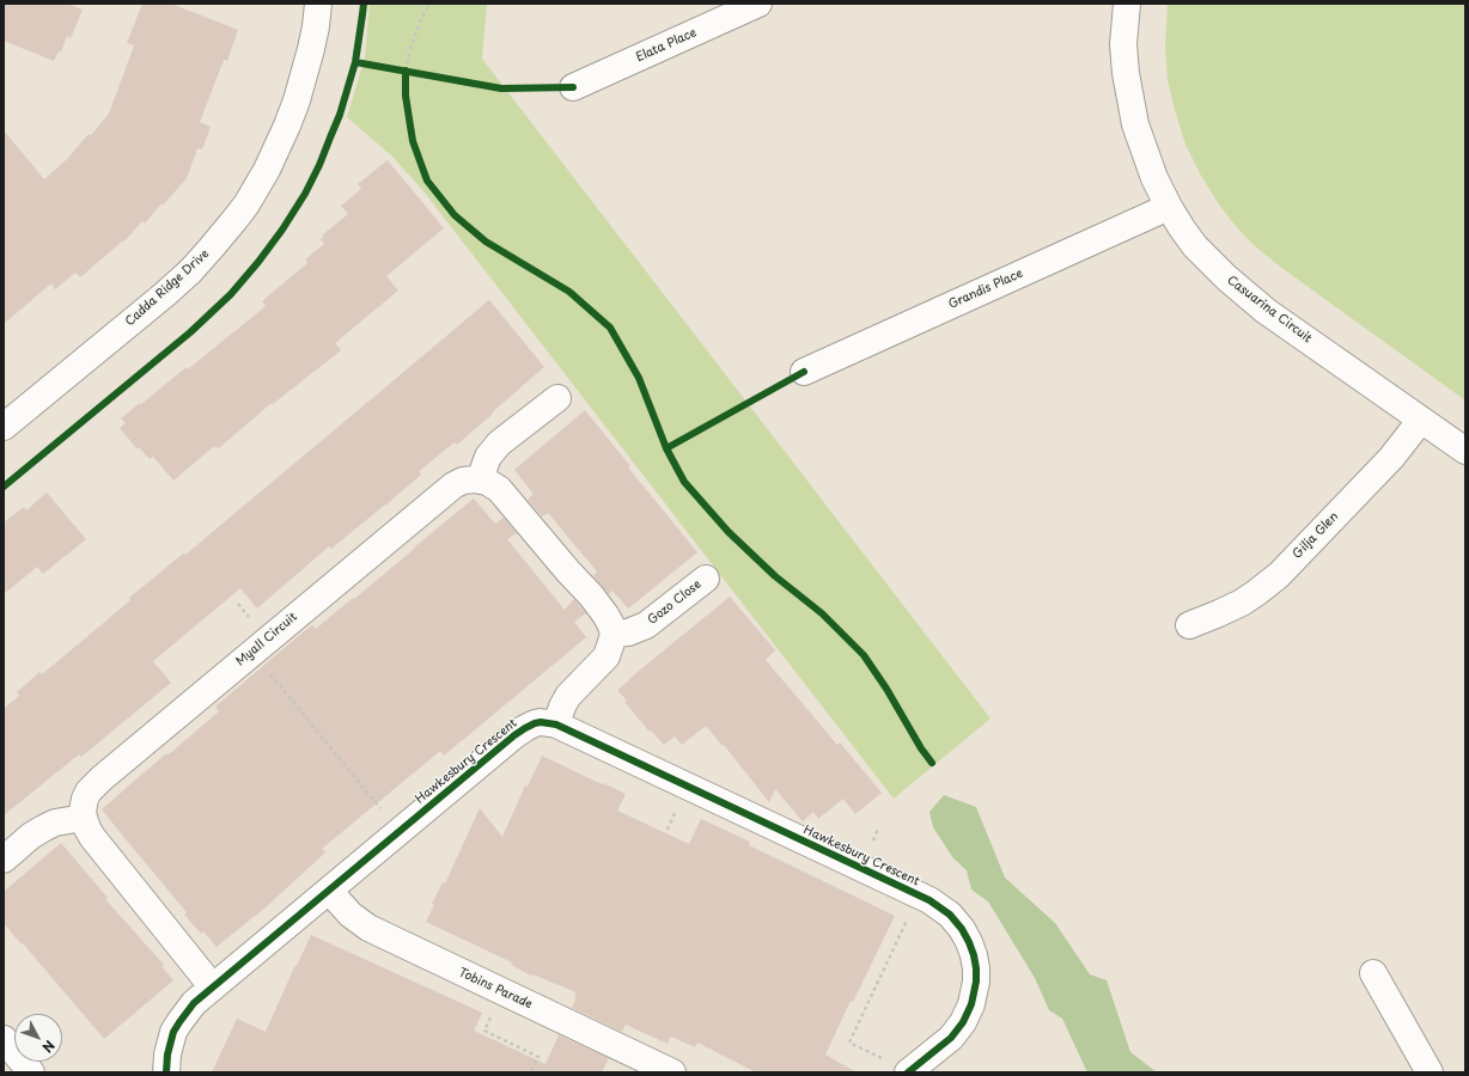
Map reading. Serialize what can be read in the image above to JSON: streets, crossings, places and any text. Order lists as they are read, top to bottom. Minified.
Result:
{"streets":{"street":["Elata Place","Cadda Ridge Drive","Grandis Place","Casuarina Circuit","Gilja Glen","Gozo Close","Myall Circuit","Hawkesbury Crescent","Tobins Parade"]},"crossings":[["Grandis Place","Casuarina Circuit"],["Casuarina Circuit","Gilja Glen"],["Hawkesbury Crescent","Tobins Parade"]],"north":"bottom right"}
